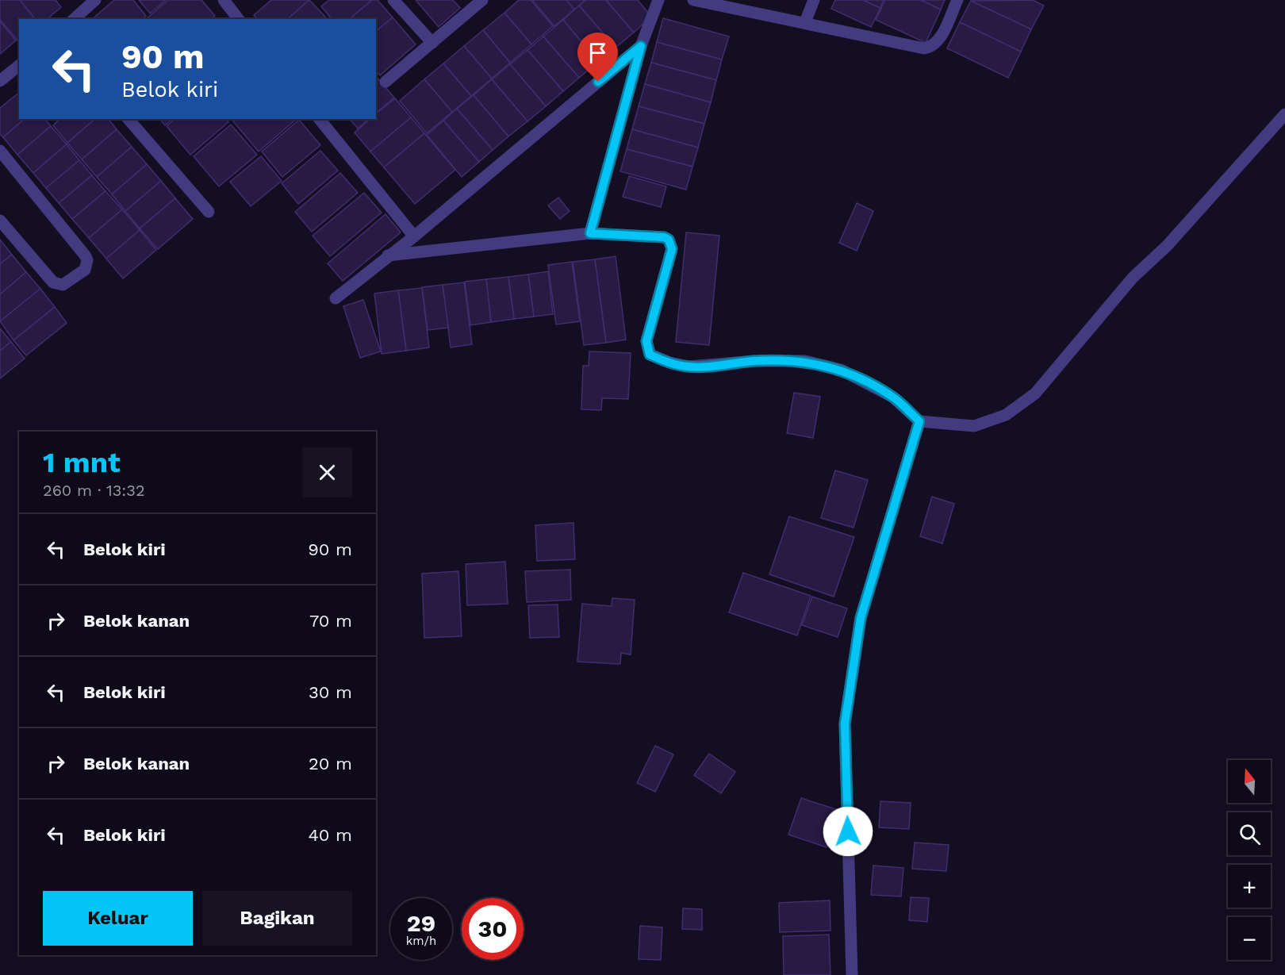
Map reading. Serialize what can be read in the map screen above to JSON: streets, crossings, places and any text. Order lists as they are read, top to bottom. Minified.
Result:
{"north":"top","page":{"turn":["90 m","Belok kiri"],"heading":["1 mnt","260 m · 13:32"],"list":[{"name":"Belok kiri","value":"90 m"},{"name":"Belok kanan","value":"70 m"},{"name":"Belok kiri","value":"30 m"},{"name":"Belok kanan","value":"20 m"},{"name":"Belok kiri","value":"40 m"}],"map_buttons":["+","−"],"buttons":["Keluar","Bagikan"],"speed":"29 km/h","limit":"30"}}
